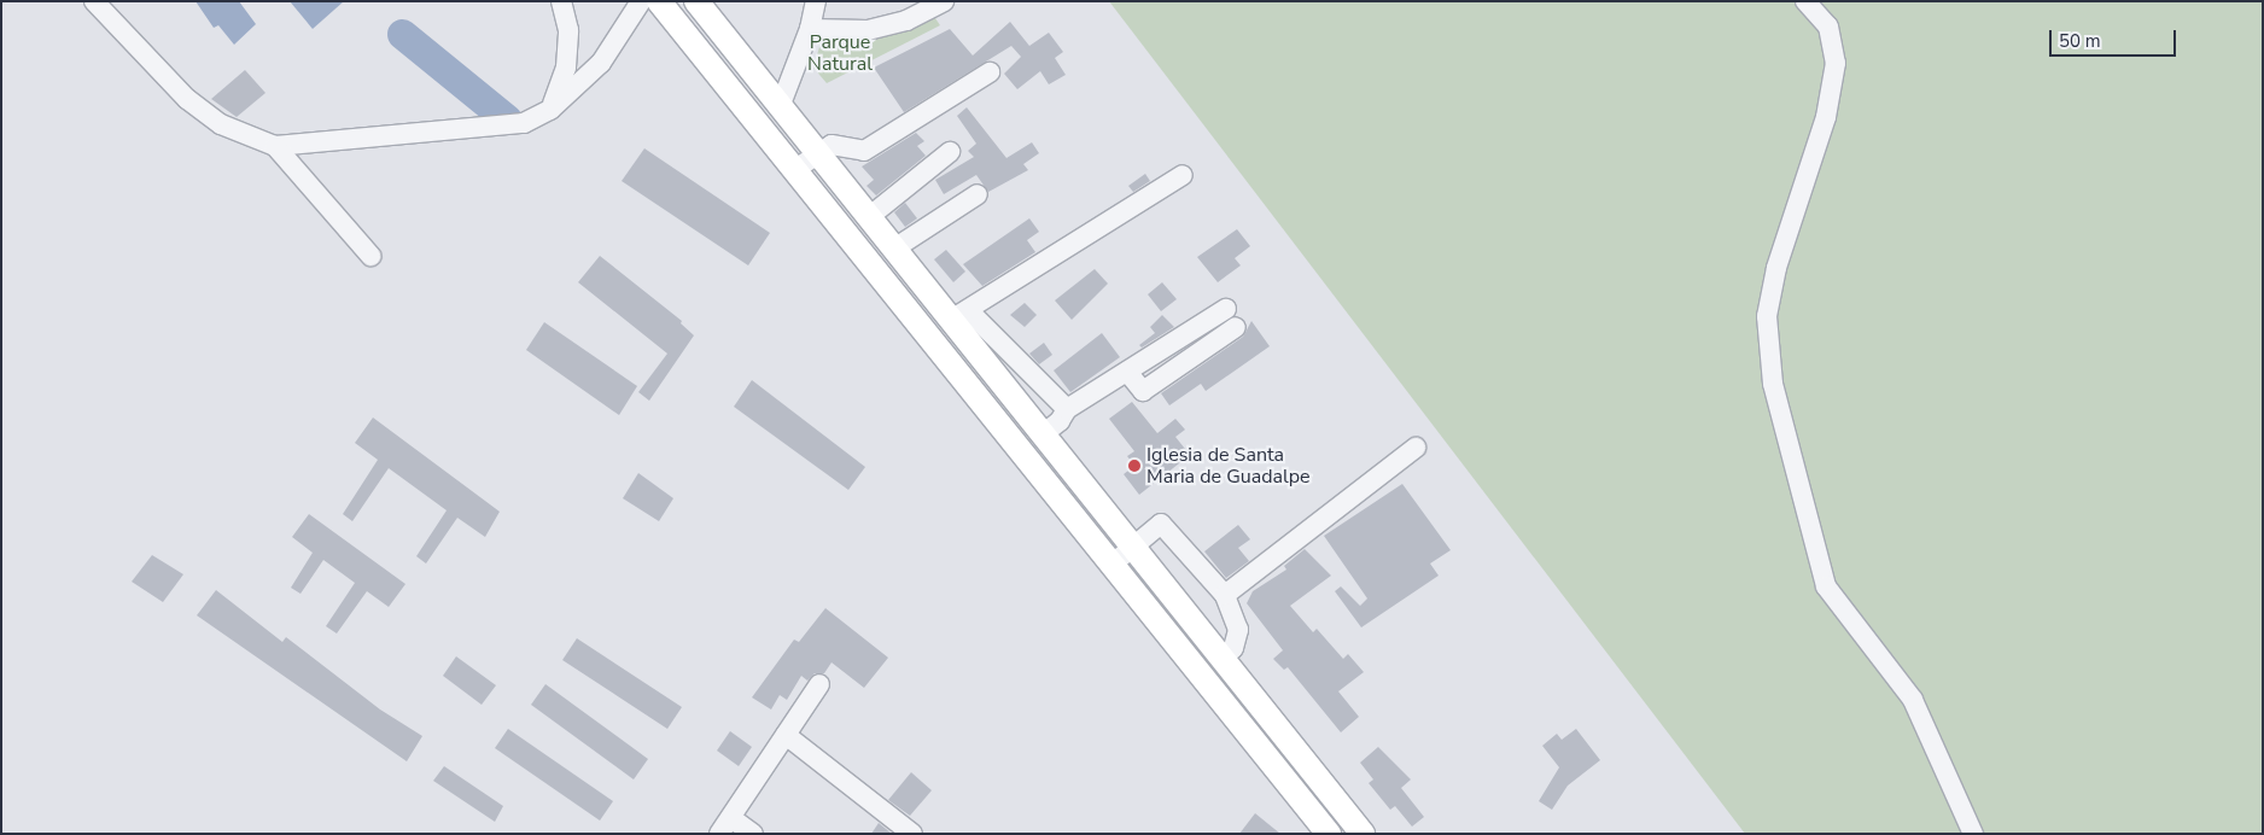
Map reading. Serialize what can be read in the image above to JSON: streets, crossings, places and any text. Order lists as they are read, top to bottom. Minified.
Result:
{"parks":["Parque Natural"],"places":["Iglesia de Santa Maria de Guadalpe"],"scale_bar":"50 m"}
